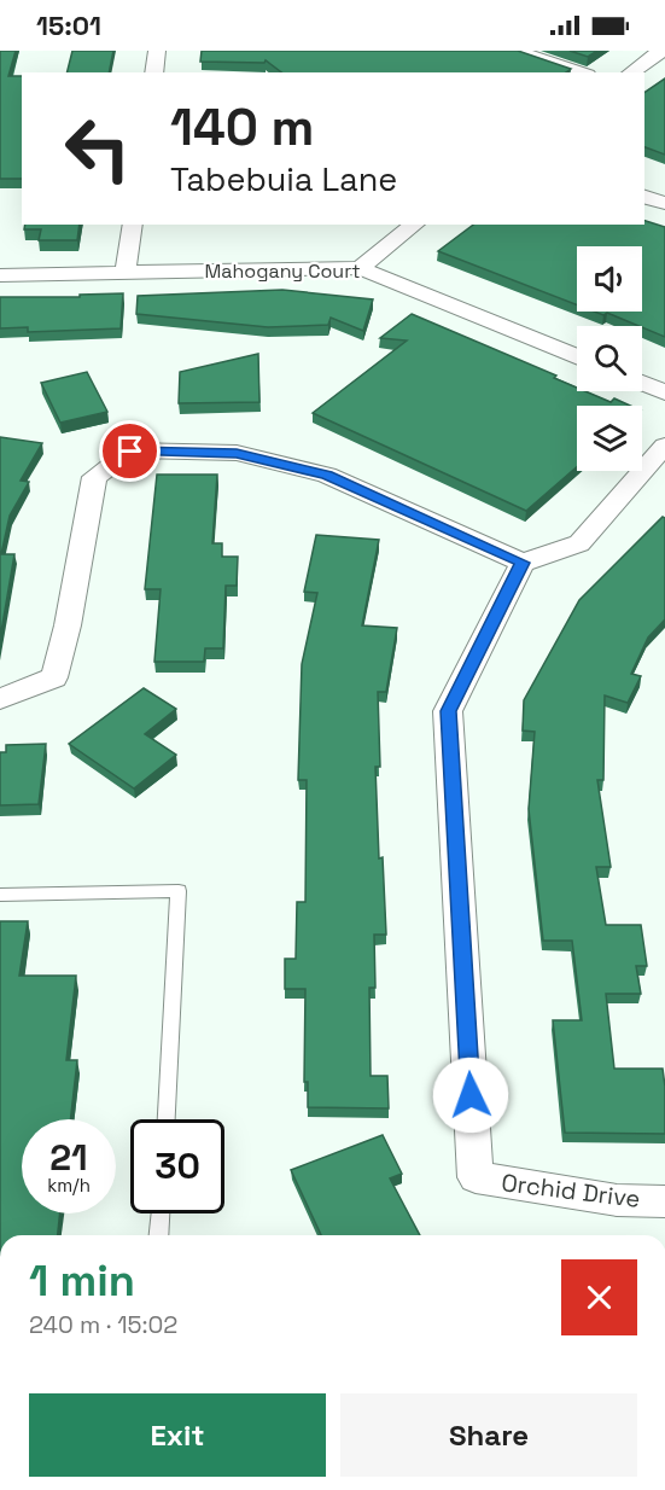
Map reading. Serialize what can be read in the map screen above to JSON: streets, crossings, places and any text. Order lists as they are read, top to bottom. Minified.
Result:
{"streets":{"street":["Mahogany Court","Orchid Drive"]},"page":{"status":"15:01","turn":["140 m","Tabebuia Lane"],"speed":"21 km/h","limit":"30","heading":["1 min","240 m · 15:02"],"buttons":["Exit","Share"]}}
